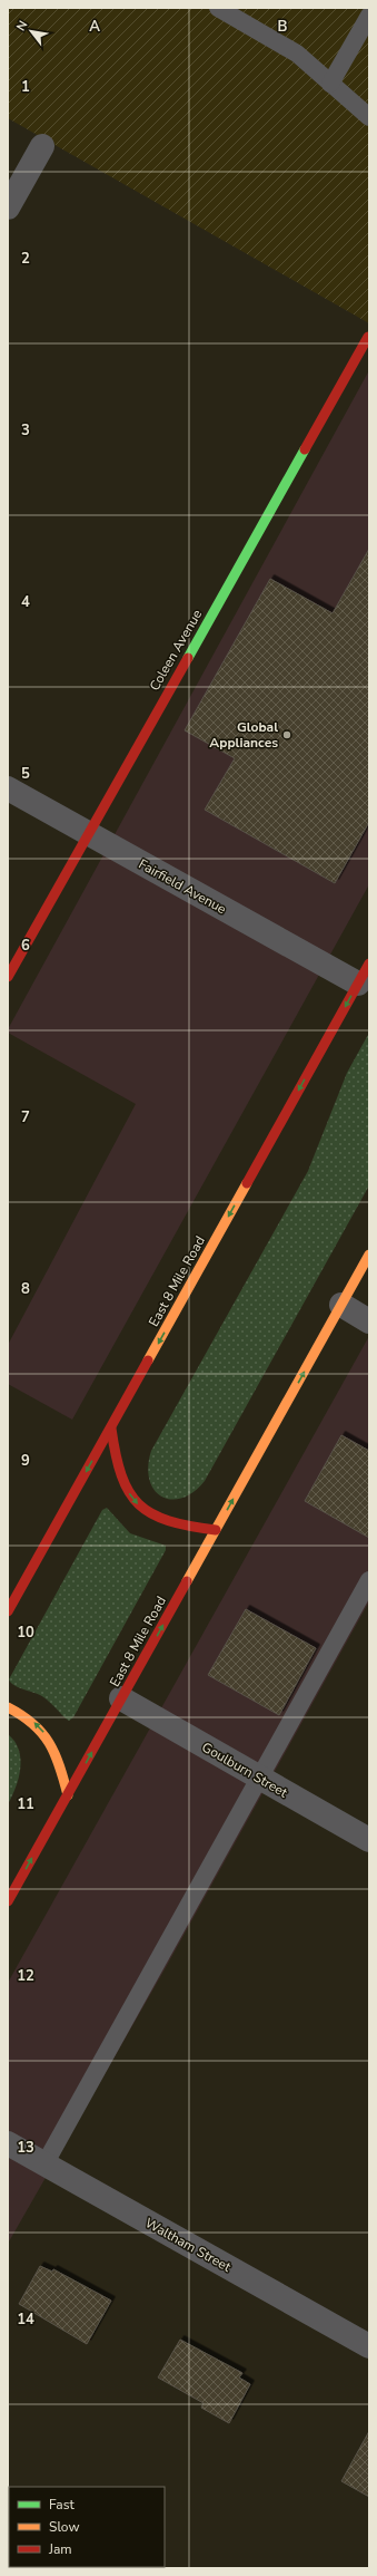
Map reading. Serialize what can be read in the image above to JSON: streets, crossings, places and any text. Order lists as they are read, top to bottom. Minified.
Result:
{"streets":{"main road":["Coleen Avenue","East 8 Mile Road"],"street":["Fairfield Avenue","Goulburn Street","Waltham Street"]},"crossings":[["Coleen Avenue","Fairfield Avenue"],["Fairfield Avenue","East 8 Mile Road"],["East 8 Mile Road","Goulburn Street"]],"places":["Global Appliances"],"legend":["Fast","Slow","Jam"],"north":"top left","grid":{"columns":["A","B"],"rows":["1","2","3","4","5","6","7","8","9","10","11","12","13","14"]}}
